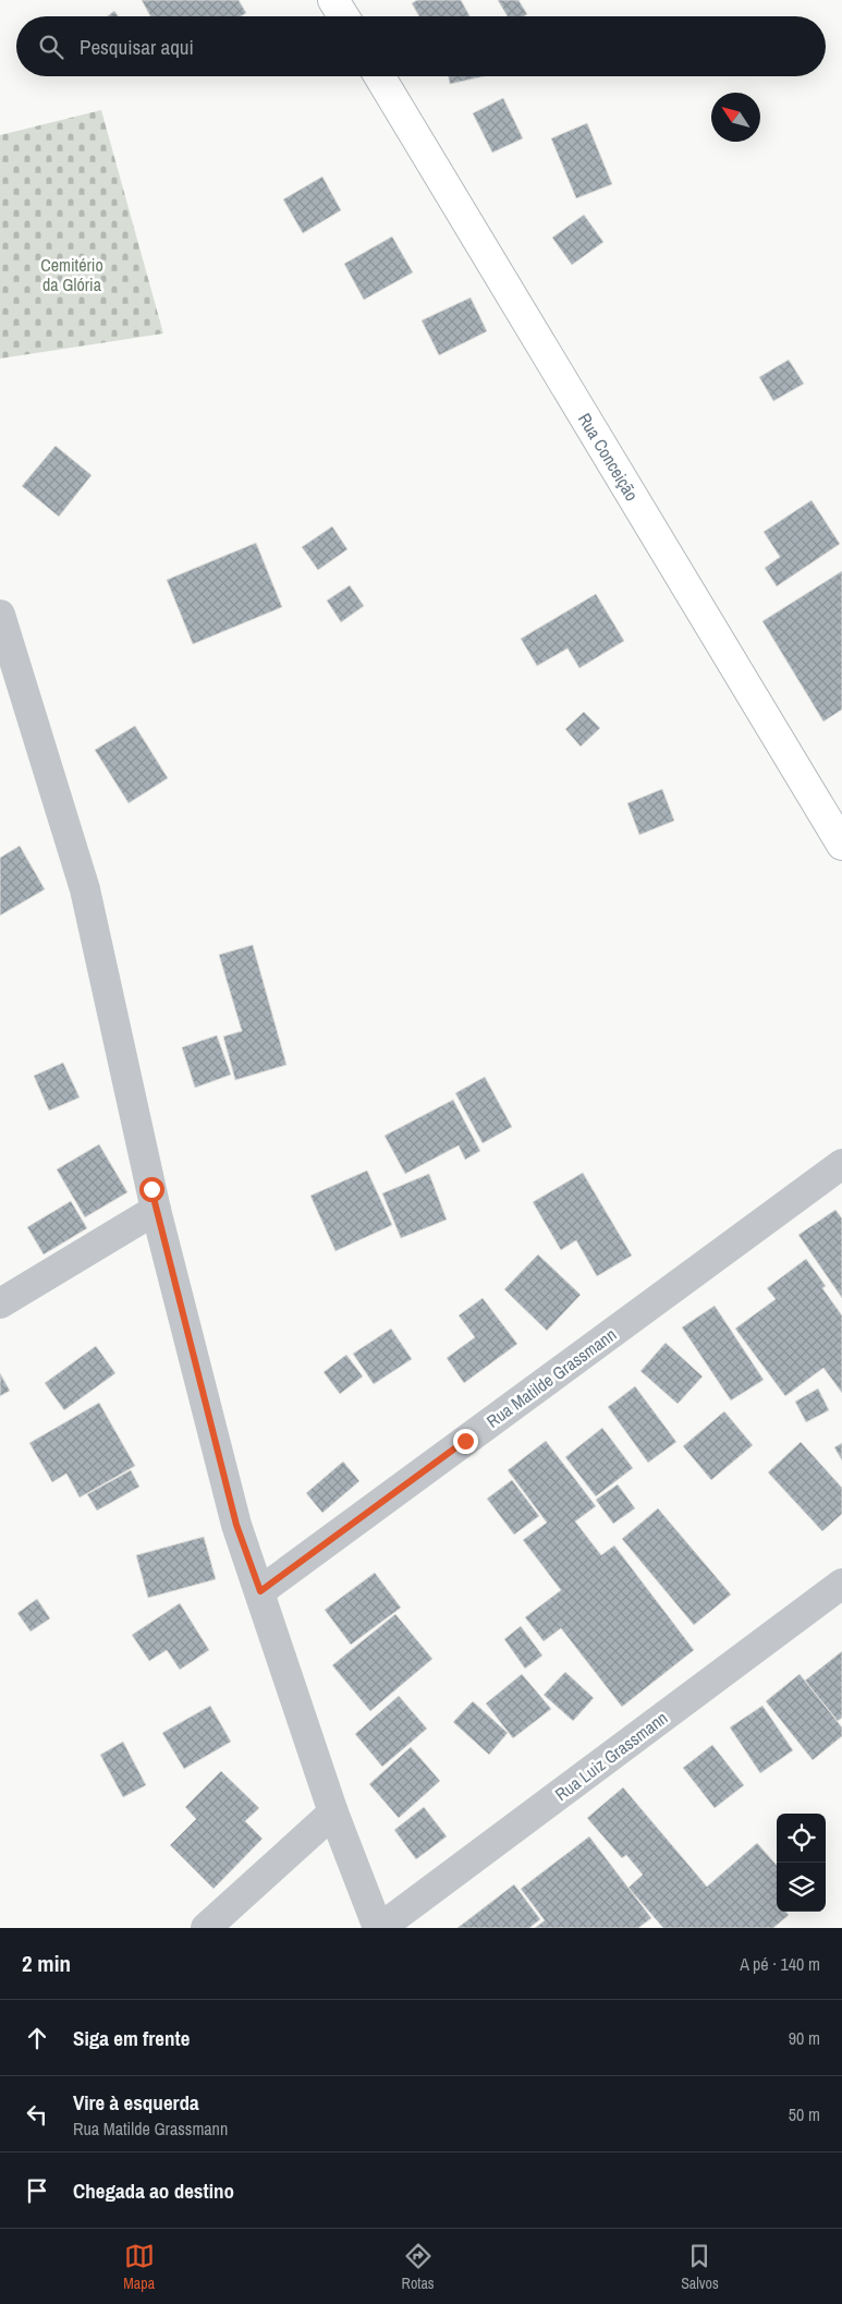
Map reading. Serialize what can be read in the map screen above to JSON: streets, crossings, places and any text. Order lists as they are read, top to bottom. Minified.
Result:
{"streets":{"main road":["Rua Conceição"],"street":["Rua Matilde Grassmann","Rua Luiz Grassmann"]},"parks":["Cemitério da Glória"],"north":"top left","page":{"search":"Pesquisar aqui","heading":["2 min","A pé · 140 m"],"list":[["Siga em frente","90 m"],["Vire à esquerda","Rua Matilde Grassmann","50 m"],"Chegada ao destino"],"nav":["Mapa","Rotas","Salvos"]}}
